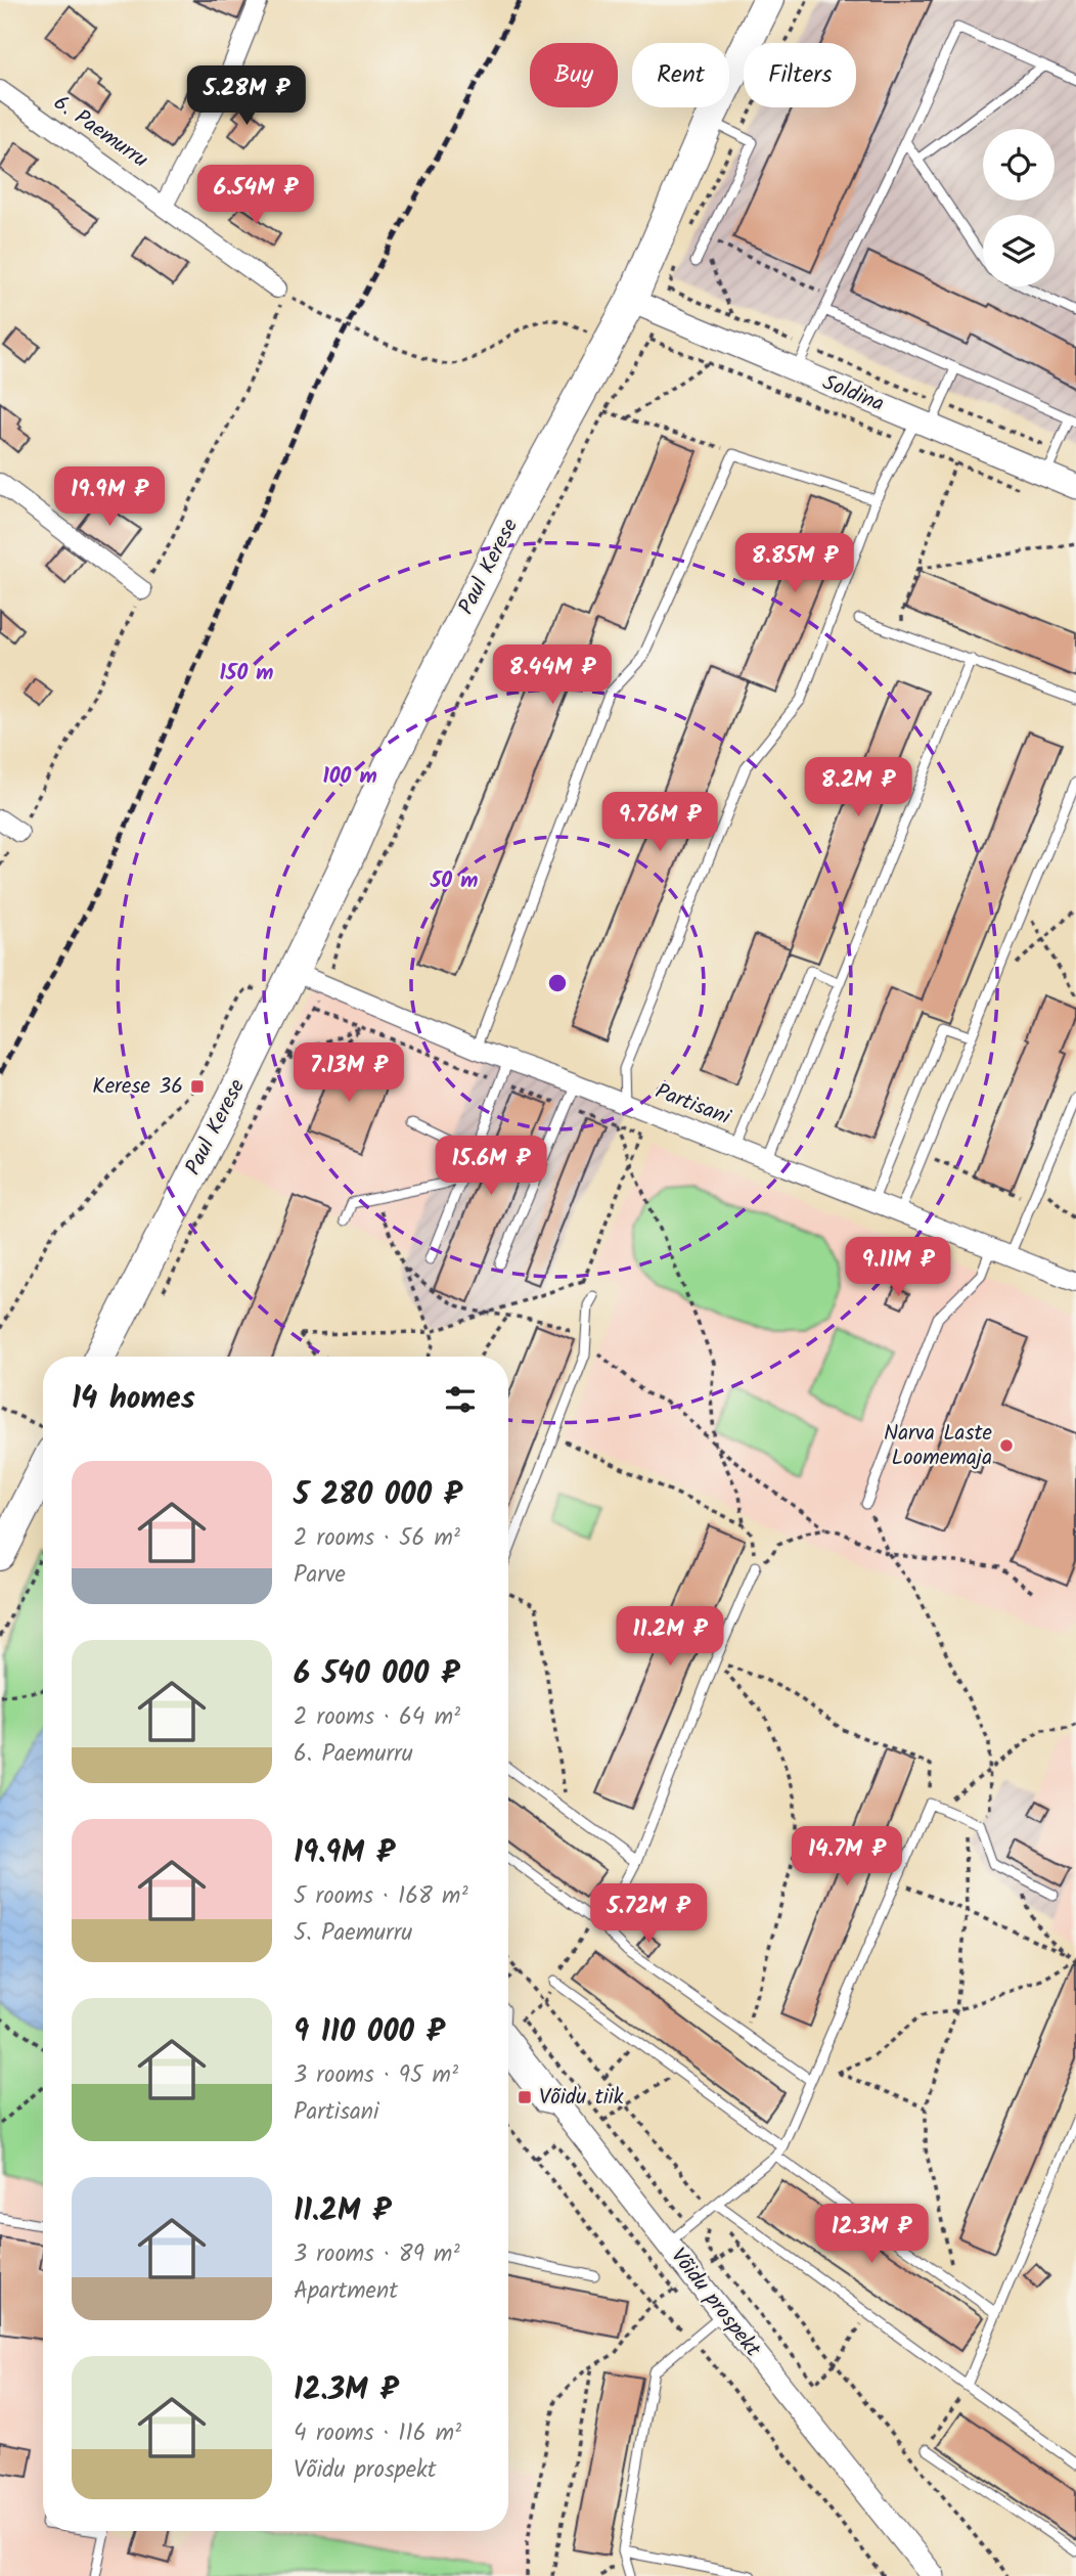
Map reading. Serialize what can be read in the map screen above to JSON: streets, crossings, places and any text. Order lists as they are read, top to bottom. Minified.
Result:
{"streets":{"highway":["Paul Kerese"],"street":["6. Paemurru","Soldina","Partisani","Võidu prospekt"]},"crossings":[["Soldina","Paul Kerese"],["Paul Kerese","Partisani"]],"places":{"transit":["Kerese 36","Võidu tiik"],"other":["Narva Laste Loomemaja"]},"page":{"chip":["Buy","Rent","Filters"],"price":["5.28M ₽","6.54M ₽","19.9M ₽","8.85M ₽","8.44M ₽","8.2M ₽","9.76M ₽","7.13M ₽","15.6M ₽","9.11M ₽","11.2M ₽","14.7M ₽","5.72M ₽","12.3M ₽"],"heading":"14 homes","list":[{"name":"5 280 000 ₽","note":"2 rooms · 56 m² · Parve"},{"name":"6 540 000 ₽","note":"2 rooms · 64 m² · 6. Paemurru"},{"name":"19.9M ₽","note":"5 rooms · 168 m² · 5. Paemurru"},{"name":"9 110 000 ₽","note":"3 rooms · 95 m² · Partisani"},{"name":"11.2M ₽","note":"3 rooms · 89 m² · Apartment"},{"name":"12.3M ₽","note":"4 rooms · 116 m² · Võidu prospekt"}]},"rings":["150 m","100 m","50 m"]}
